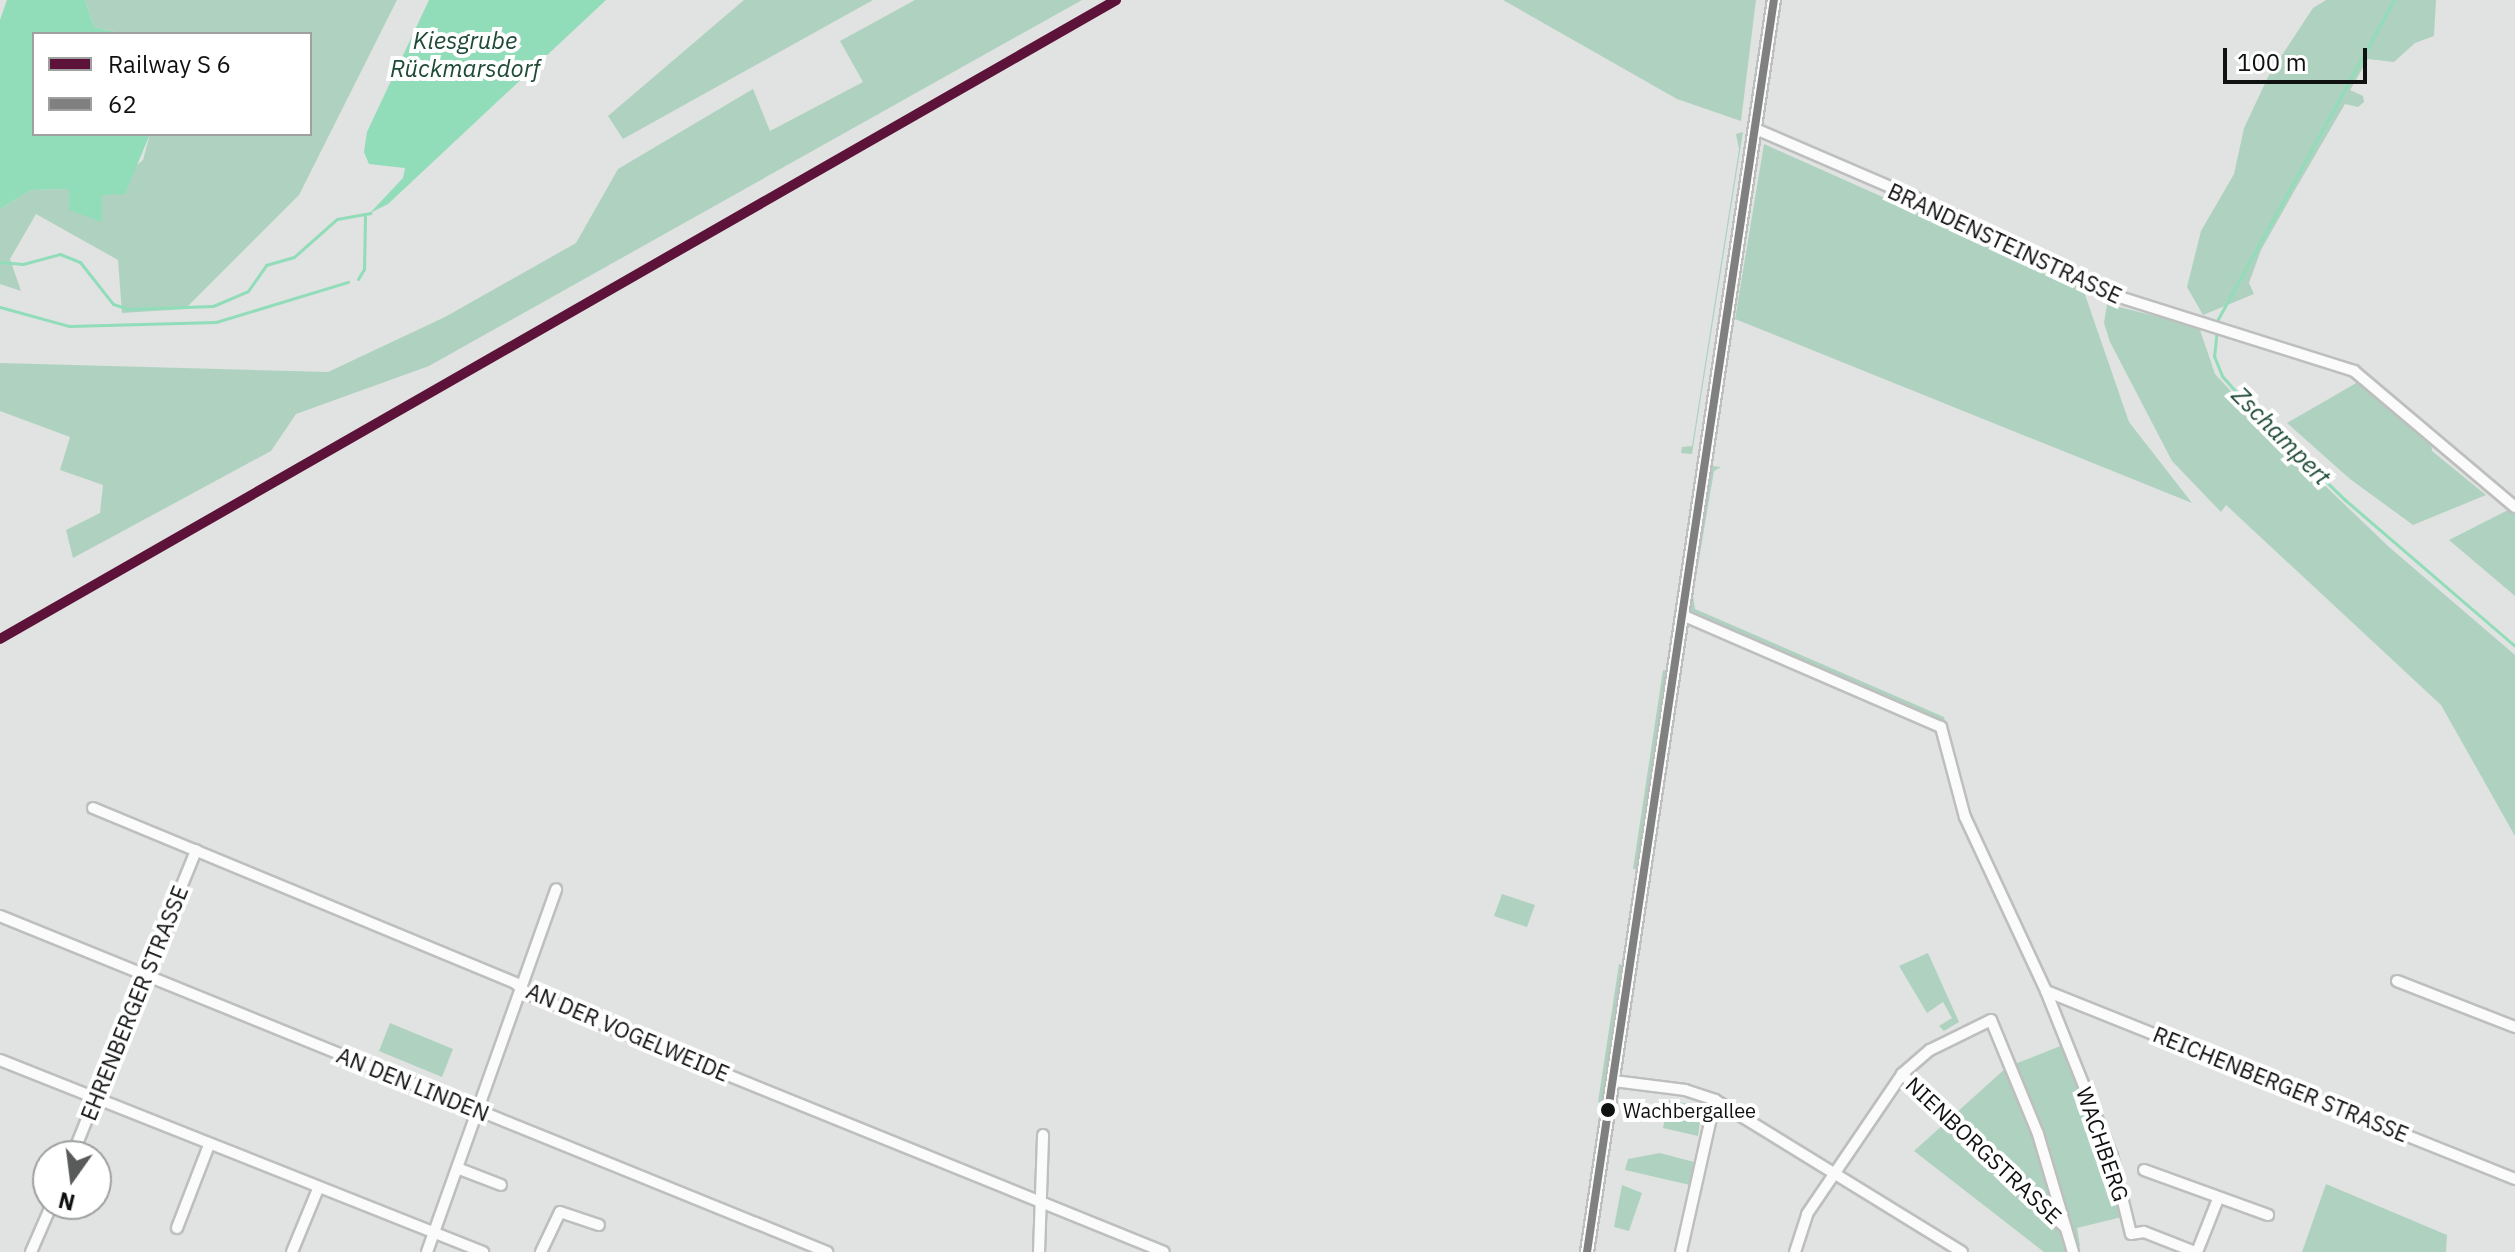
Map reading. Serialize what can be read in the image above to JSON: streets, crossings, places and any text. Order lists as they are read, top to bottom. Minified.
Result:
{"streets":{"street":["BRANDENSTEINSTRASSE","EHRENBERGER STRASSE","AN DER VOGELWEIDE","AN DEN LINDEN","REICHENBERGER STRASSE","WACHBERG","NIENBORGSTRASSE"]},"crossings":[["EHRENBERGER STRASSE","AN DER VOGELWEIDE"],["EHRENBERGER STRASSE","AN DEN LINDEN"],["REICHENBERGER STRASSE","WACHBERG"]],"water":["Kiesgrube Rückmarsdorf","Zschampert"],"places":["Wachbergallee"],"lines":["transit line 62"],"legend":["Railway S 6","62"],"scale_bar":"100 m","north":"bottom"}
